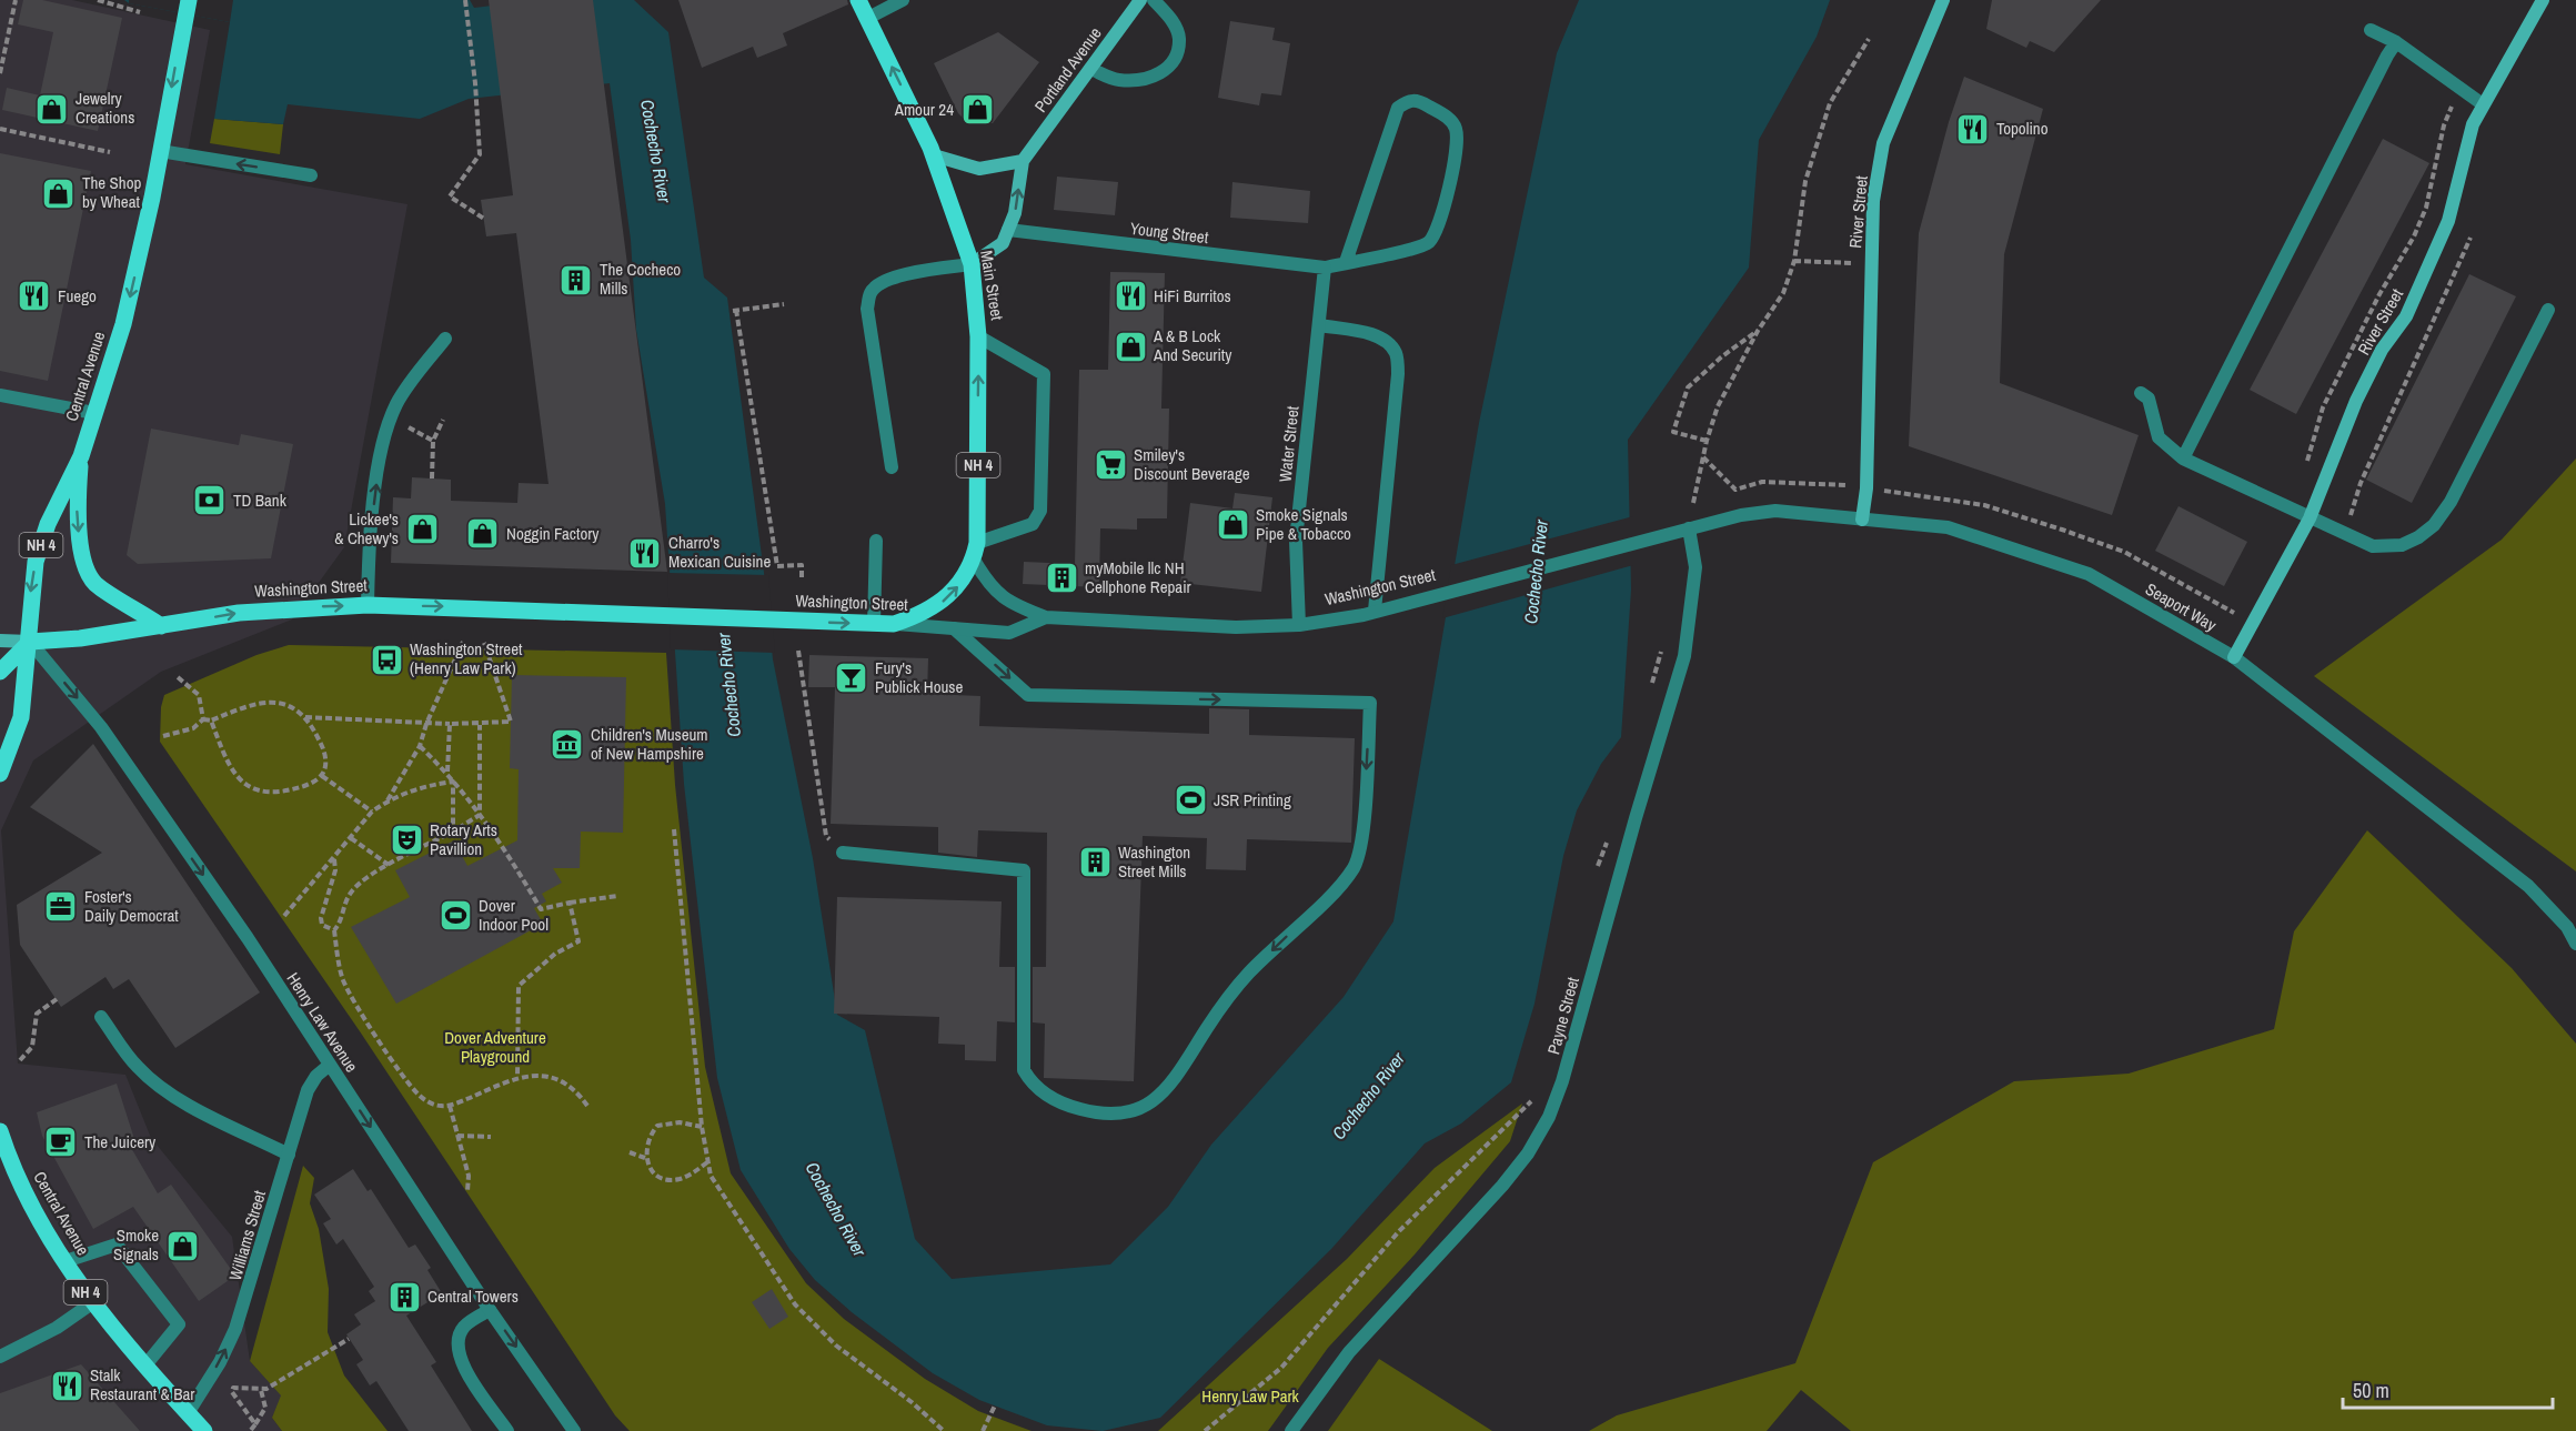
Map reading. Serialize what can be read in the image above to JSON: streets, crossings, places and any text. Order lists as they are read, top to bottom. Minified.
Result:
{"streets":{"main road":["Main Street","Central Avenue","NH 4","Washington Street"],"street":["Portland Avenue","River Street","Young Street","Water Street","Seaport Way","Payne Street","Henry Law Avenue","Williams Street"]},"crossings":[["Portland Avenue","Young Street"],["Portland Avenue","Main Street"],["River Street","Seaport Way"],["Young Street","Water Street"],["Main Street","Washington Street"],["Central Avenue","Washington Street"],["Central Avenue","Henry Law Avenue"],["Central Avenue","Williams Street"],["Water Street","Washington Street"],["Washington Street","Seaport Way"],["Washington Street","Payne Street"],["Washington Street","Henry Law Avenue"],["Seaport Way","Payne Street"],["Henry Law Avenue","Williams Street"]],"one_way":["Main Street","Central Avenue","Washington Street","Henry Law Avenue","Williams Street"],"water":["Cochecho River"],"parks":["Dover Adventure Playground","Henry Law Park"],"places":{"shop":["Jewelry Creations","Amour 24","The Shop by Wheat","A & B Lock And Security","Smoke Signals Pipe & Tobacco","Lickee's & Chewy's","Noggin Factory","Smoke Signals"],"restaurant":["Topolino","Fuego","HiFi Burritos","Charro's Mexican Cuisine","Stalk Restaurant & Bar"],"building":["The Cocheco Mills","myMobile llc NH Cellphone Repair","Washington Street Mills","Central Towers"],"supermarket":["Smiley's Discount Beverage"],"bank":["TD Bank"],"bus stop":["Washington Street (Henry Law Park)"],"bar":["Fury's Publick House"],"museum":["Children's Museum of New Hampshire"],"sports":["JSR Printing","Dover Indoor Pool"],"theatre":["Rotary Arts Pavillion"],"office":["Foster's Daily Democrat"],"cafe":["The Juicery"]},"scale_bar":"50 m"}
